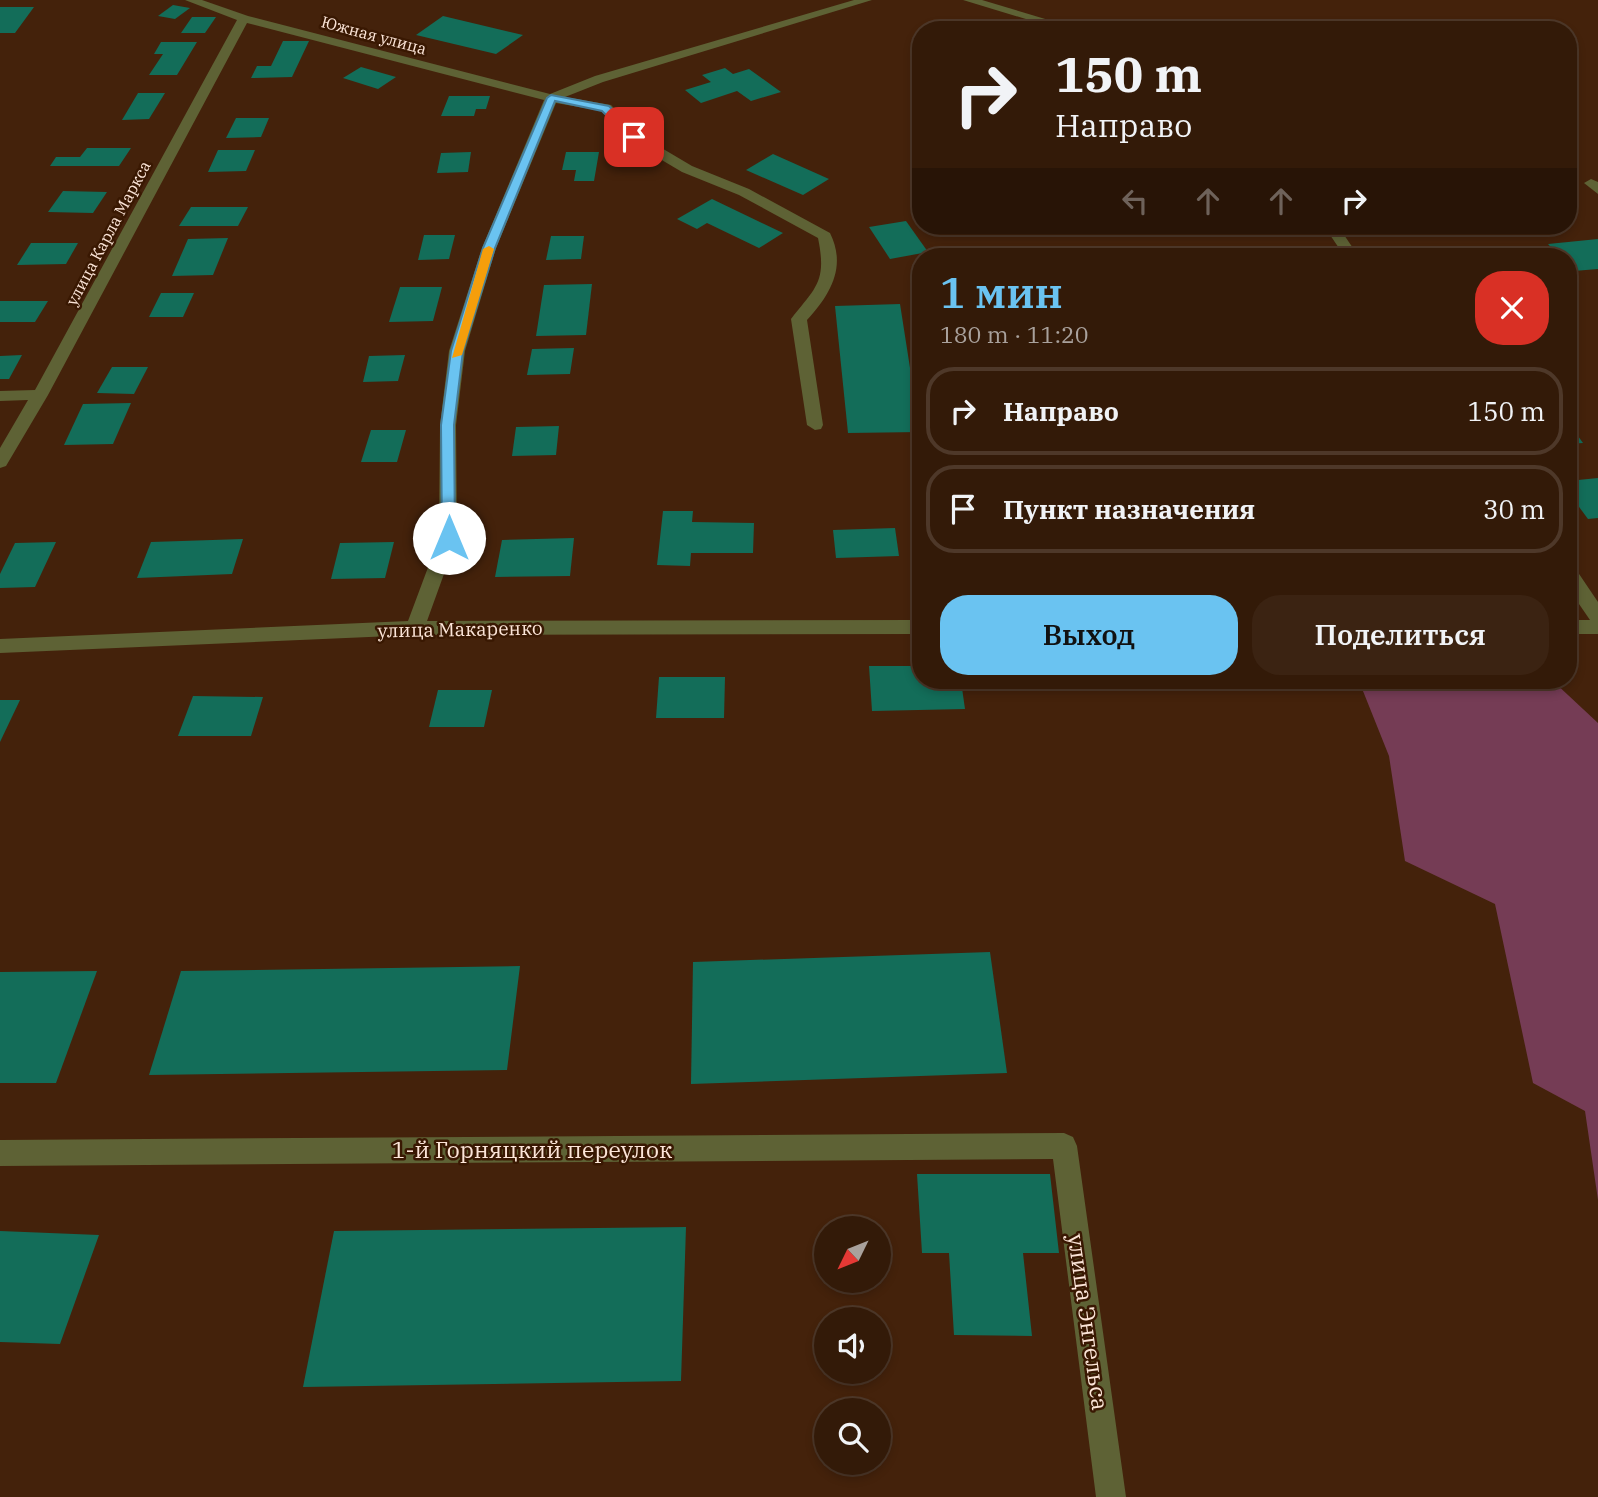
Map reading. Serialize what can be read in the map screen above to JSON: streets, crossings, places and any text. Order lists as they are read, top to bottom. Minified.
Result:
{"streets":{"street":["Южная улица","улица Карла Маркса","улица Макаренко","1-й Горняцкий переулок","улица Энгельса"]},"crossings":[["Южная улица","улица Карла Маркса"],["1-й Горняцкий переулок","улица Энгельса"]],"north":"bottom left","page":{"turn":["150 m","Направо"],"heading":["1 мин","180 m · 11:20"],"list":[{"name":"Направо","value":"150 m"},{"name":"Пункт назначения","value":"30 m"}],"buttons":["Выход","Поделиться"]}}
